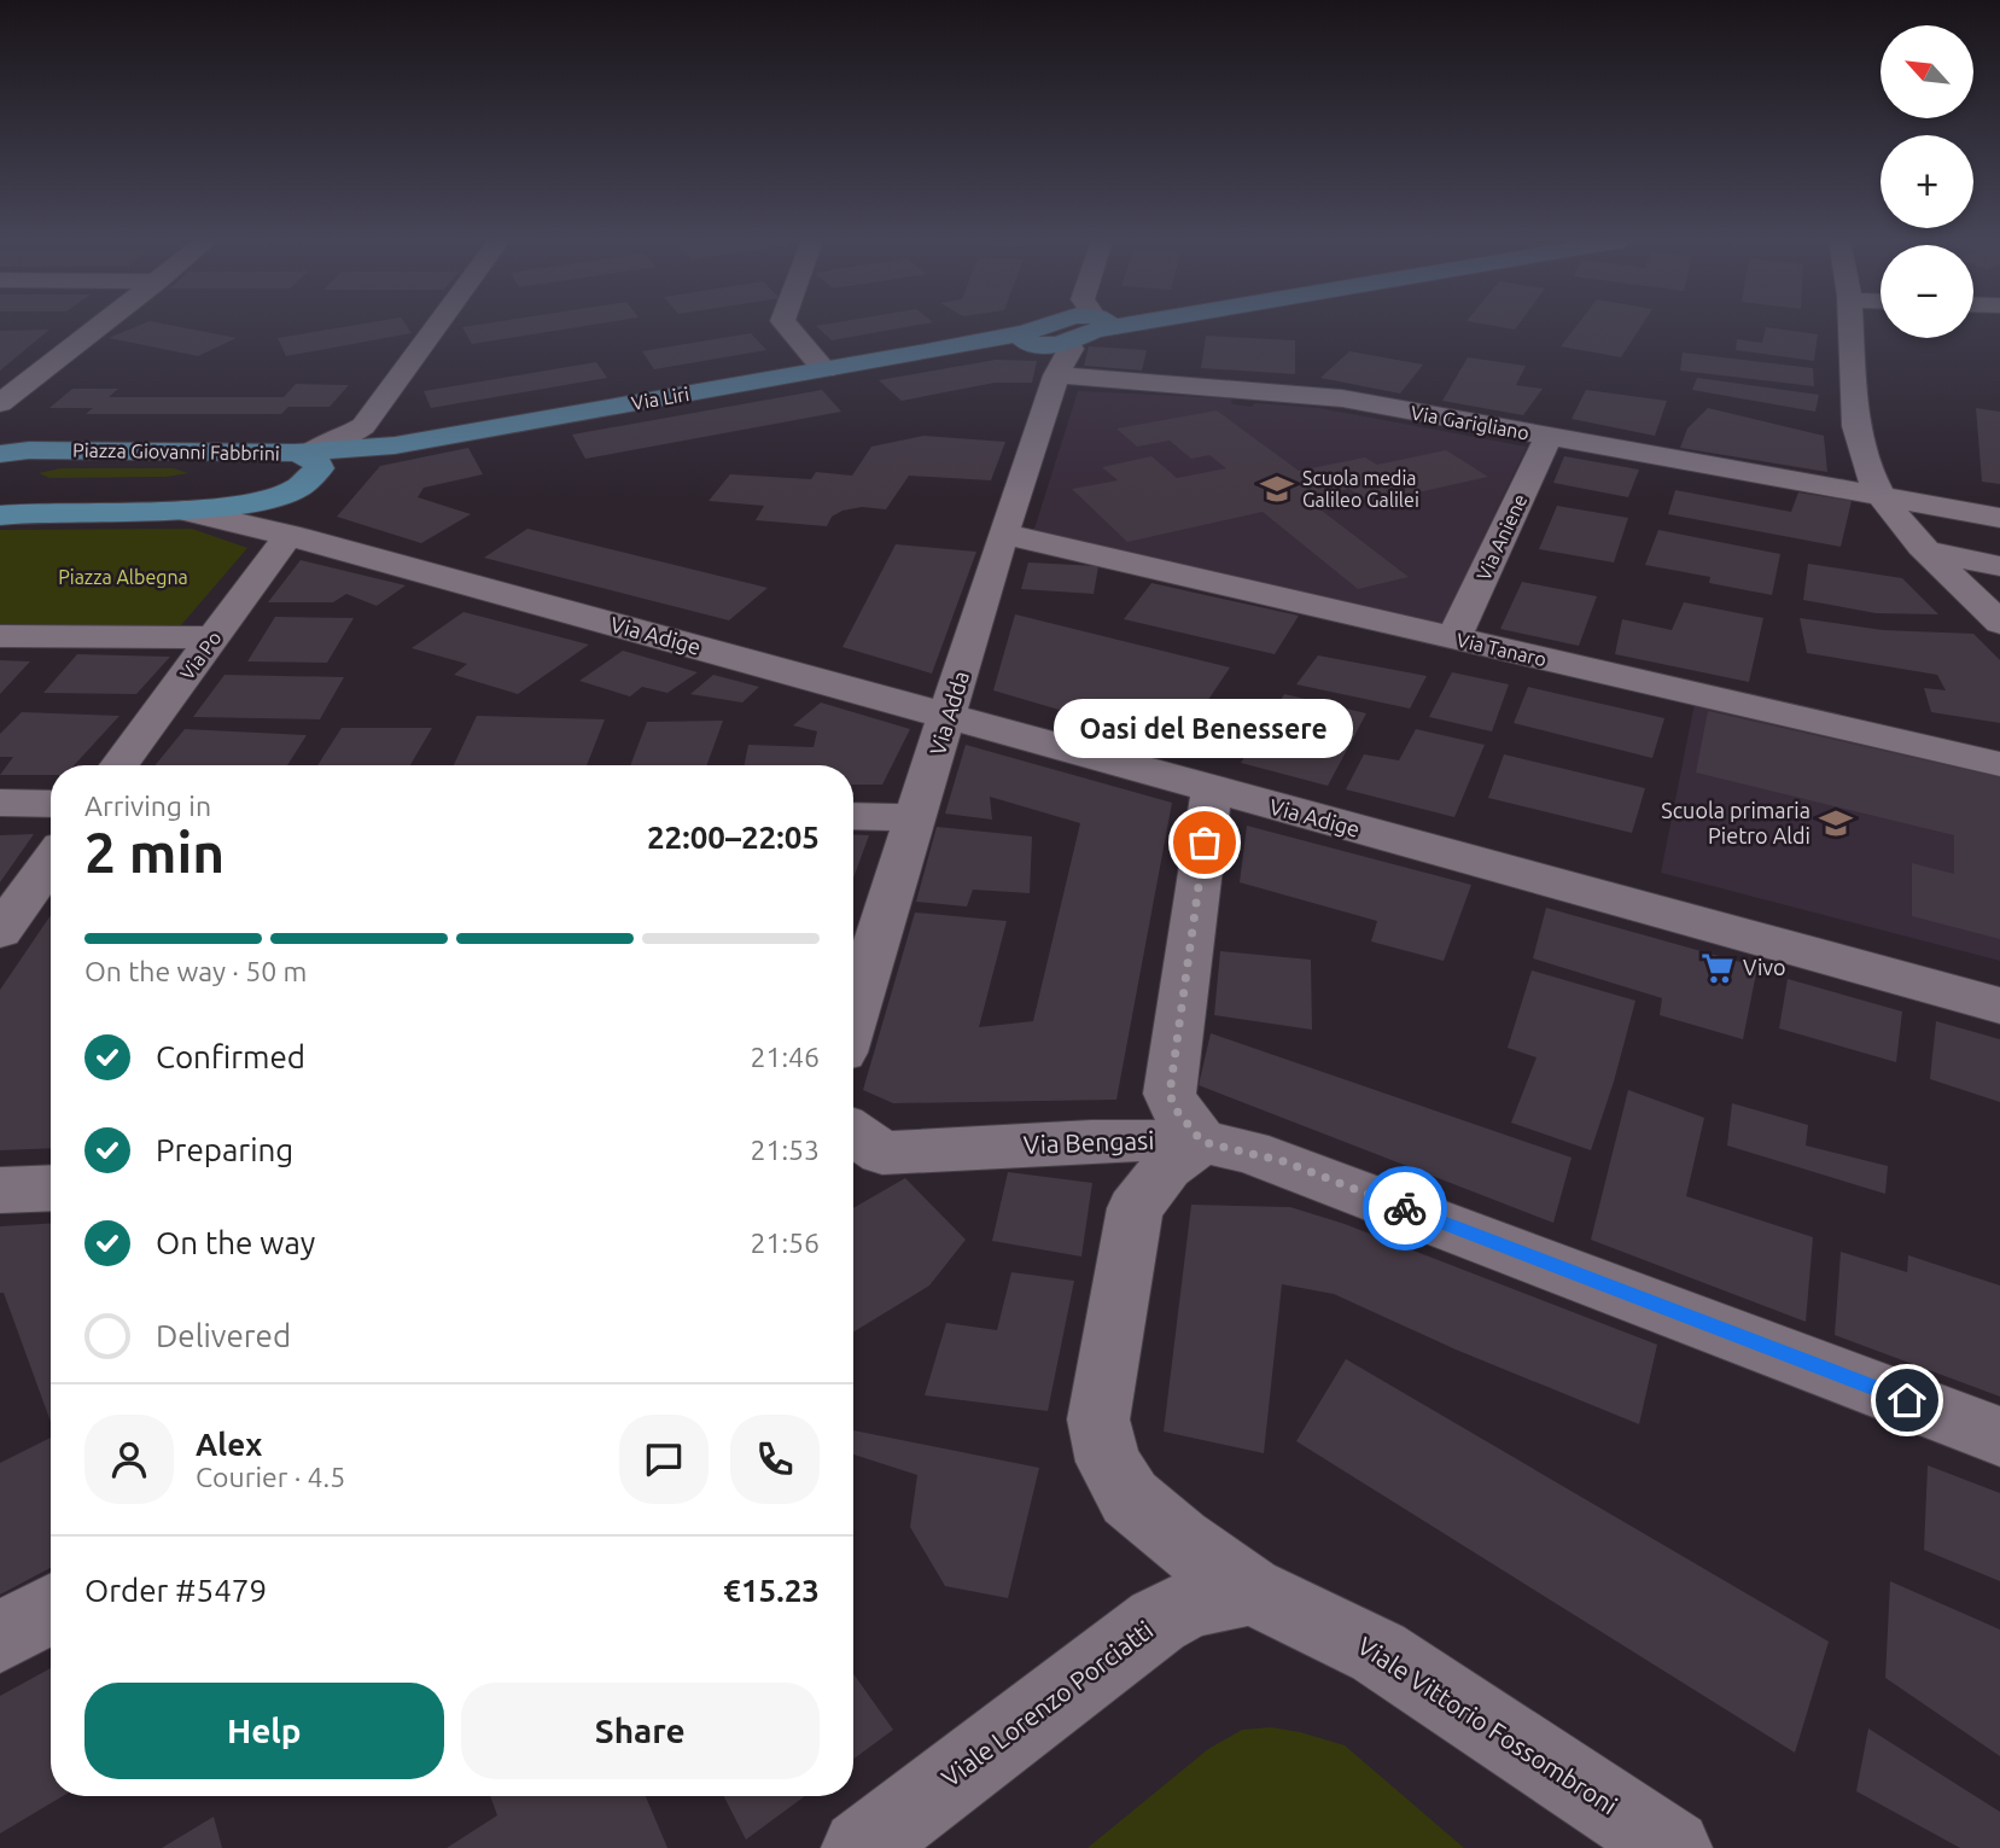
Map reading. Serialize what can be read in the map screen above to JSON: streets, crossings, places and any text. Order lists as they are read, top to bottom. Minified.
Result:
{"streets":{"main road":["Via Liri","Piazza Giovanni Fabbrini"],"street":["Via Garigliano","Via Aniene","Via Adige","Via Tanaro","Via Po","Via Adda","Via Bengasi","Viale Lorenzo Porciatti","Viale Vittorio Fossombroni"]},"crossings":[["Via Liri","Piazza Giovanni Fabbrini"],["Via Liri","Via Adda"],["Via Garigliano","Via Aniene"],["Via Garigliano","Via Adda"],["Piazza Giovanni Fabbrini","Via Adige"],["Via Aniene","Via Tanaro"],["Via Adige","Via Po"],["Via Adige","Via Adda"],["Via Tanaro","Via Adda"],["Via Bengasi","Viale Vittorio Fossombroni"],["Viale Lorenzo Porciatti","Viale Vittorio Fossombroni"]],"parks":["Piazza Albegna"],"places":{"school or university":["Scuola media Galileo Galilei","Scuola primaria Pietro Aldi"],"other":["Oasi del Benessere"],"supermarket":["Vivo"]},"north":"top left","page":{"map_buttons":["+","−"],"bubble":"Oasi del Benessere","heading":["2 min","Arriving in","22:00–22:05"],"panel":["Alex","Courier · 4.5","Order #5479","€15.23"],"bar":"On the way · 50 m","list":[["Confirmed","21:46"],["Preparing","21:53"],["On the way","21:56"],"Delivered"],"buttons":["Help","Share"]}}
